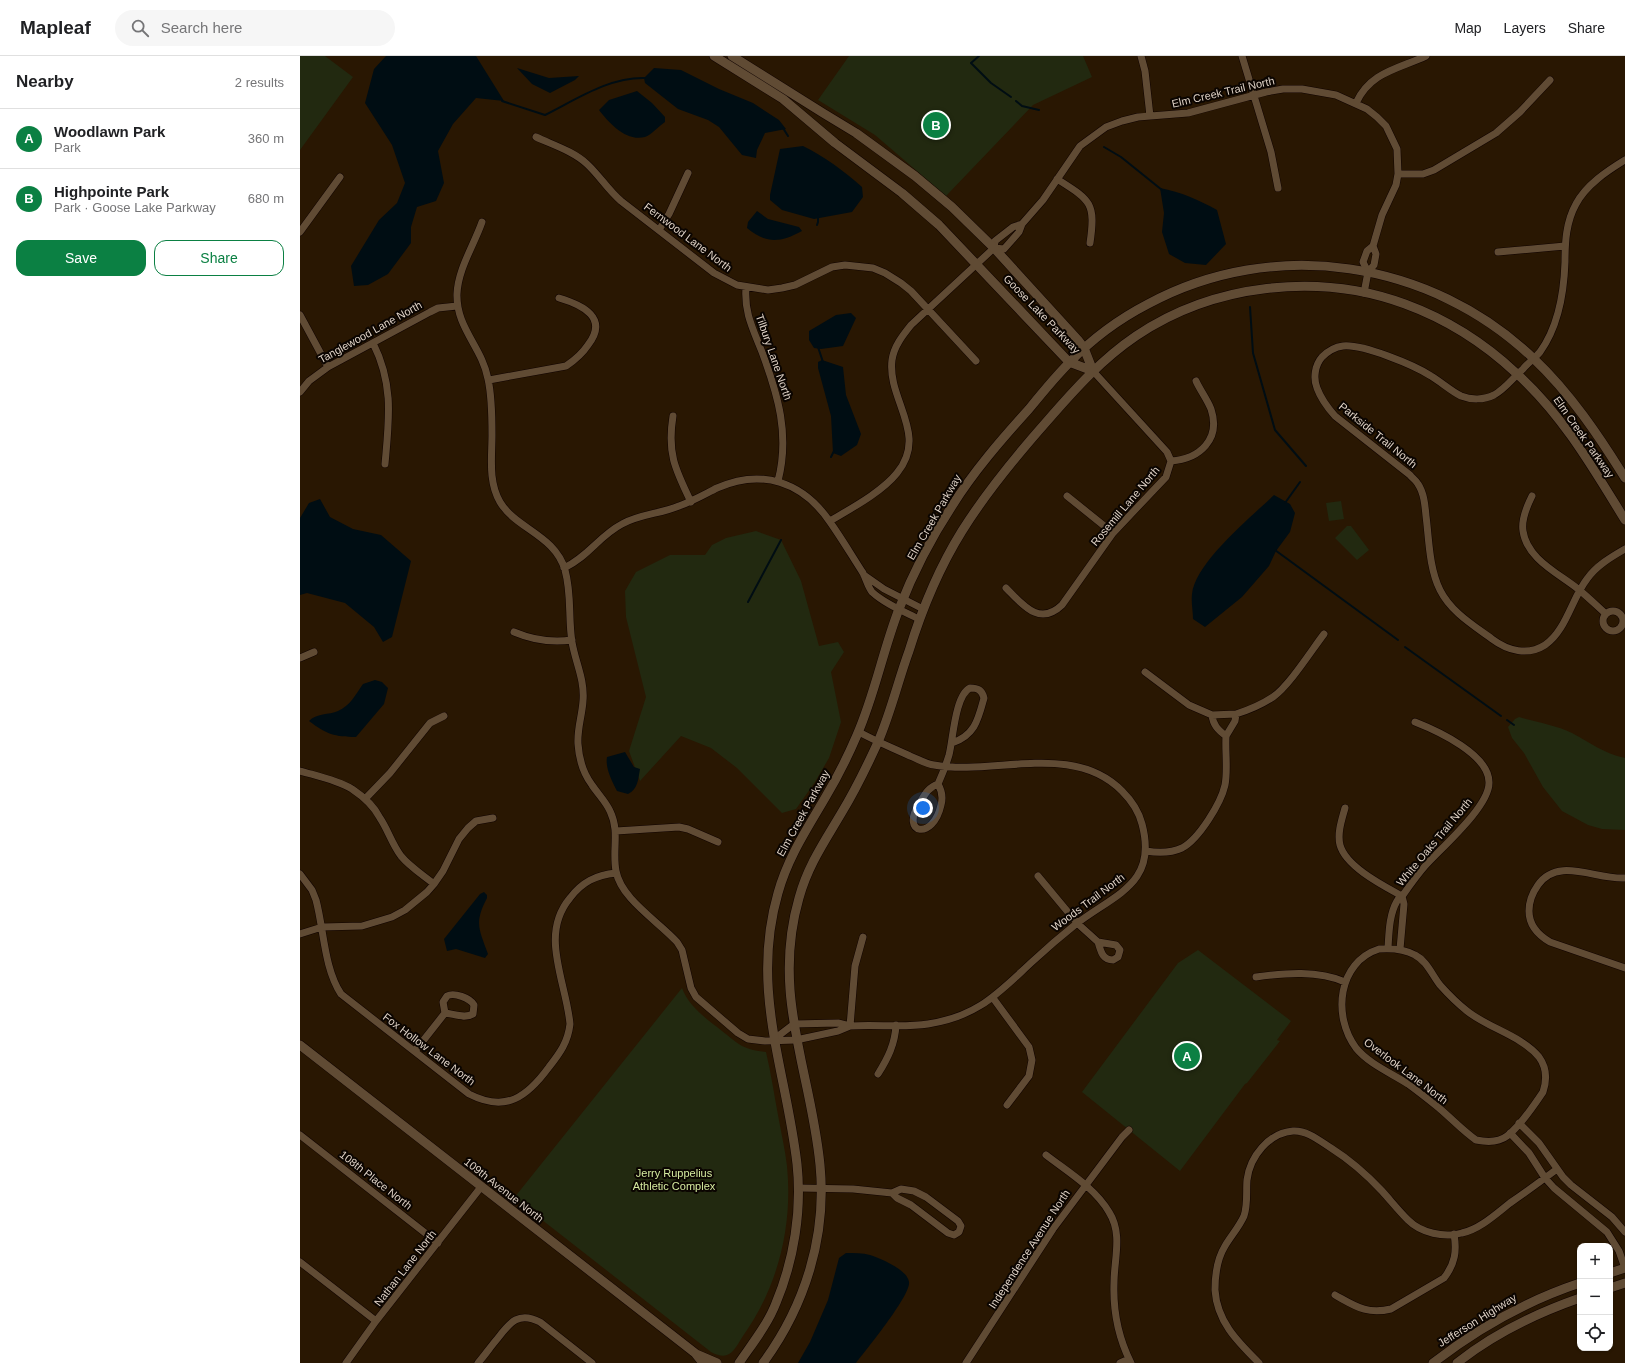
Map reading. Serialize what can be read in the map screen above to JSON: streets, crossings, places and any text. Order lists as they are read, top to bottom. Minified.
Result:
{"streets":{"street":["Elm Creek Trail North","Fernwood Lane North","Goose Lake Parkway","Tanglewood Lane North","Tilbury Lane North","Parkside Trail North","Elm Creek Parkway","Rosemill Lane North","White Oaks Trail North","Woods Trail North","Fox Hollow Lane North","Overlook Lane North","108th Place North","109th Avenue North","Independence Avenue North","Nathan Lane North","Jefferson Highway"]},"crossings":[["Elm Creek Trail North","Goose Lake Parkway"],["Elm Creek Trail North","Elm Creek Parkway"],["Fernwood Lane North","Tilbury Lane North"],["Goose Lake Parkway","Elm Creek Parkway"],["Goose Lake Parkway","Rosemill Lane North"],["Parkside Trail North","Elm Creek Parkway"],["Elm Creek Parkway","Rosemill Lane North"],["Elm Creek Parkway","Woods Trail North"],["White Oaks Trail North","Overlook Lane North"],["Woods Trail North","Fox Hollow Lane North"],["108th Place North","Nathan Lane North"],["109th Avenue North","Nathan Lane North"]],"parks":["Jerry Ruppelius Athletic Complex"],"page":{"header":"Mapleaf","search":"Search here","nav":["Map","Layers","Share"],"heading":["Nearby","2 results"],"list":[{"mark":"A","name":"Woodlawn Park","note":"Park","value":"360 m"},{"mark":"B","name":"Highpointe Park","note":"Park · Goose Lake Parkway","value":"680 m"}],"pins":["B","A"],"buttons":["Save","Share"],"map_buttons":["+","−"]}}
